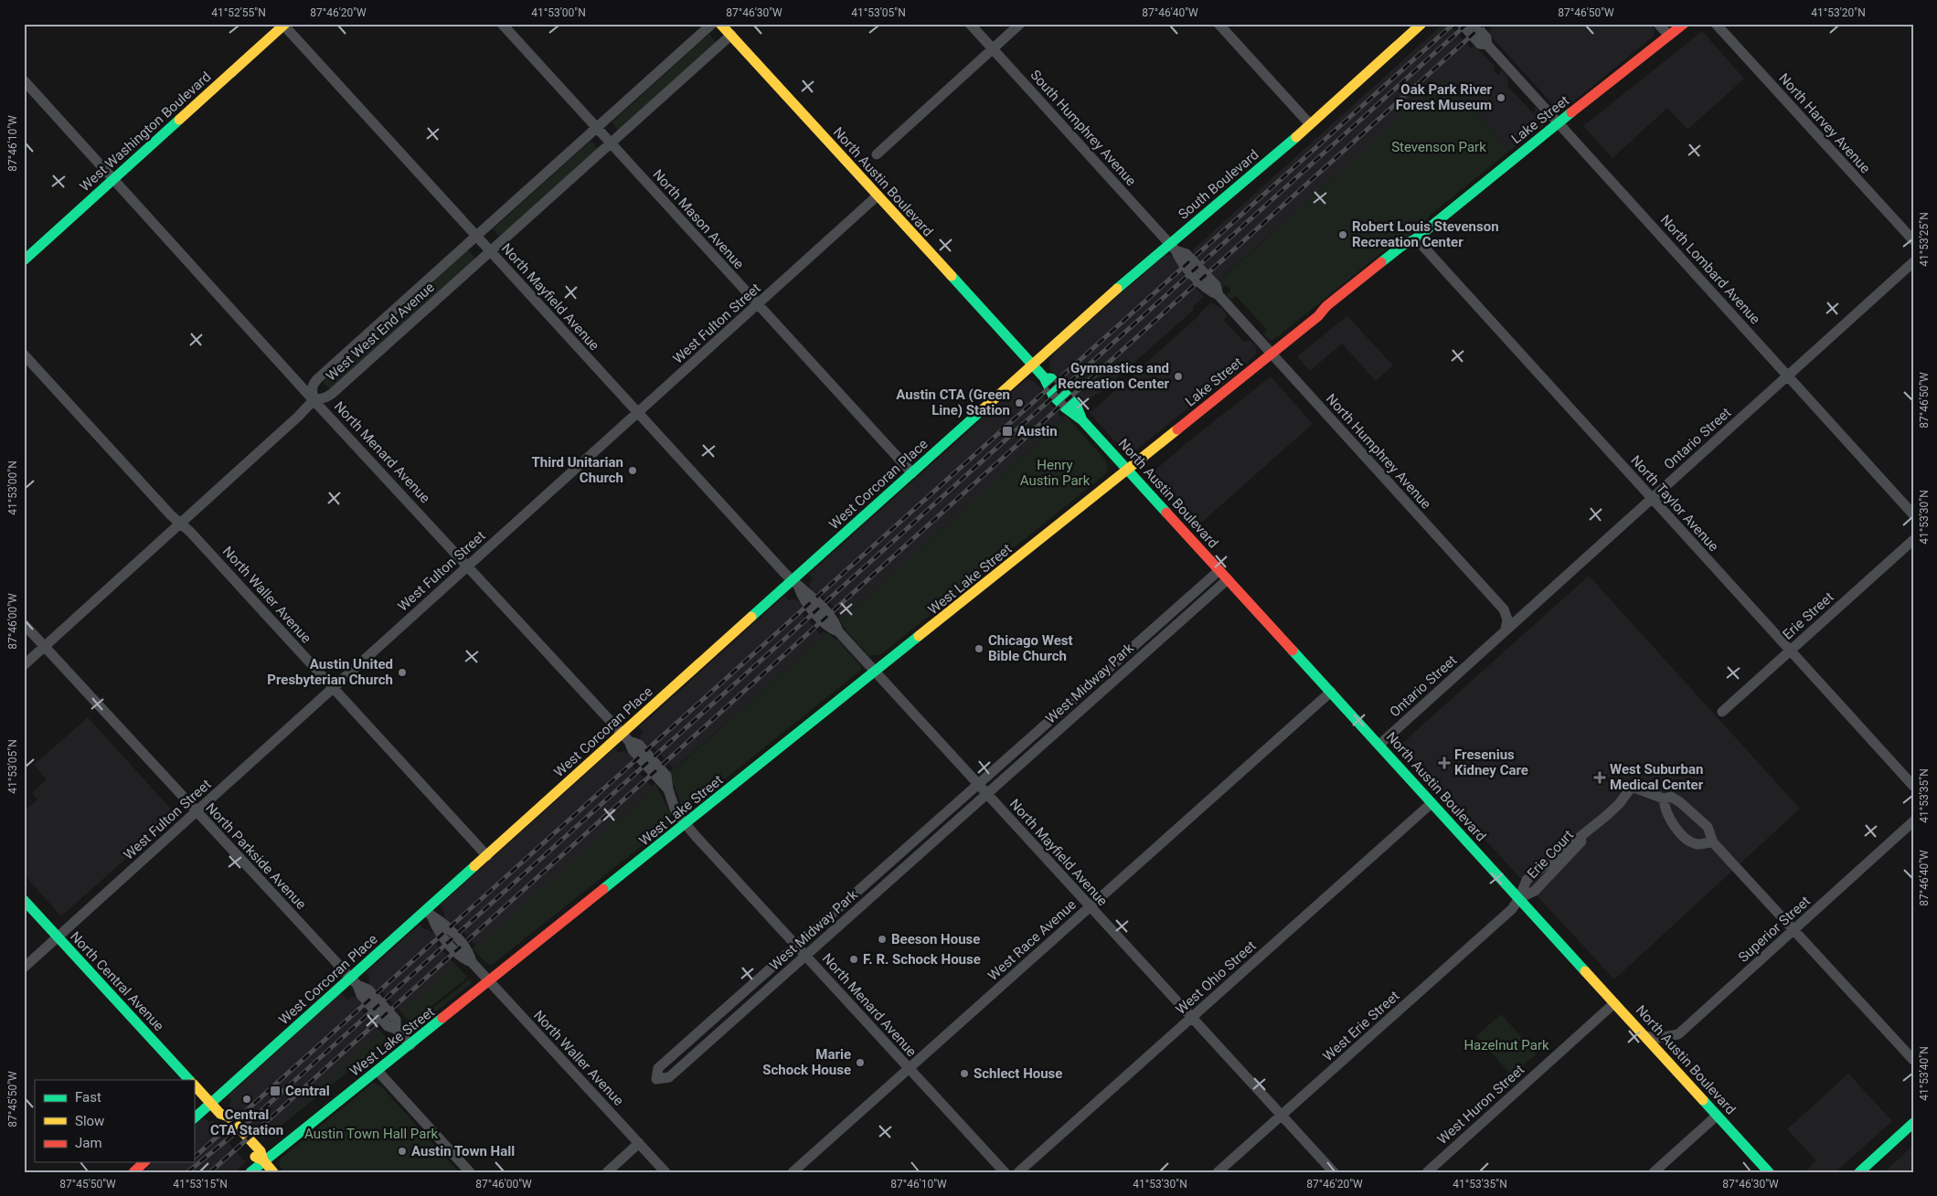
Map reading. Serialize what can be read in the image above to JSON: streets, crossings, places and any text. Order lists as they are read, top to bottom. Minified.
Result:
{"streets":{"street":["Lake Street","North Harvey Avenue","South Humphrey Avenue","West Washington Boulevard","North Austin Boulevard","South Boulevard","North Mason Avenue","North Lombard Avenue","North Mayfield Avenue","West Fulton Street","West West End Avenue","Ontario Street","North Humphrey Avenue","North Menard Avenue","West Corcoran Place","North Taylor Avenue","West Lake Street","North Waller Avenue","Erie Street","West Midway Park","Erie Court","North Parkside Avenue","Superior Street","West Race Avenue","West Ohio Street","North Central Avenue","West Erie Street","West Huron Street"]},"crossings":[["Lake Street","North Austin Boulevard"],["Lake Street","North Lombard Avenue"],["Lake Street","North Humphrey Avenue"],["Lake Street","North Taylor Avenue"],["Lake Street","West Lake Street"],["South Humphrey Avenue","South Boulevard"],["South Humphrey Avenue","North Humphrey Avenue"],["West Washington Boulevard","North Mayfield Avenue"],["West Washington Boulevard","North Menard Avenue"],["North Austin Boulevard","South Boulevard"],["North Austin Boulevard","West Fulton Street"],["North Austin Boulevard","West West End Avenue"],["North Austin Boulevard","Ontario Street"],["North Austin Boulevard","West Corcoran Place"],["North Austin Boulevard","West Lake Street"],["North Austin Boulevard","West Midway Park"],["North Austin Boulevard","Erie Court"],["North Austin Boulevard","Superior Street"],["North Austin Boulevard","West Race Avenue"],["North Austin Boulevard","West Ohio Street"],["North Austin Boulevard","West Erie Street"],["North Austin Boulevard","West Huron Street"],["South Boulevard","North Humphrey Avenue"],["South Boulevard","West Corcoran Place"],["North Mason Avenue","West Fulton Street"],["North Mason Avenue","West West End Avenue"],["North Mason Avenue","West Corcoran Place"],["North Lombard Avenue","Ontario Street"],["North Mayfield Avenue","West Fulton Street"],["North Mayfield Avenue","West West End Avenue"],["North Mayfield Avenue","West Corcoran Place"],["North Mayfield Avenue","West Lake Street"],["North Mayfield Avenue","West Midway Park"],["North Mayfield Avenue","West Race Avenue"],["North Mayfield Avenue","West Ohio Street"],["North Mayfield Avenue","West Erie Street"],["West Fulton Street","North Menard Avenue"],["West Fulton Street","North Waller Avenue"],["West Fulton Street","North Parkside Avenue"],["West Fulton Street","North Central Avenue"],["West West End Avenue","North Menard Avenue"],["Ontario Street","North Humphrey Avenue"],["Ontario Street","North Taylor Avenue"],["North Menard Avenue","West Corcoran Place"],["North Menard Avenue","West Lake Street"],["North Menard Avenue","West Midway Park"],["North Menard Avenue","West Race Avenue"],["West Corcoran Place","North Waller Avenue"],["West Corcoran Place","North Parkside Avenue"],["North Taylor Avenue","Erie Street"],["West Lake Street","North Waller Avenue"],["West Lake Street","North Parkside Avenue"],["Erie Court","West Erie Street"]],"parks":["Stevenson Park","Henry Austin Park","Hazelnut Park","Austin Town Hall Park"],"places":{"other":["Oak Park River Forest Museum","Robert Louis Stevenson Recreation Center","Gymnastics and Recreation Center","Austin CTA (Green Line) Station","Third Unitarian Church","Chicago West Bible Church","Austin United Presbyterian Church","Beeson House","F. R. Schock House","Marie Schock House","Schlect House","Central CTA Station","Austin Town Hall"],"transit":["Austin","Central"],"health":["Fresenius Kidney Care","West Suburban Medical Center"]},"legend":["Fast","Slow","Jam"],"coordinates":["41°52'55\"N","87°46'20\"W","41°53'00\"N","87°46'30\"W","41°53'05\"N","87°46'40\"W","87°46'50\"W","41°53'20\"N","87°46'10\"W","41°53'25\"N","41°53'30\"N","87°46'00\"W","41°53'35\"N","41°53'40\"N","87°45'50\"W","41°53'15\"N"]}
